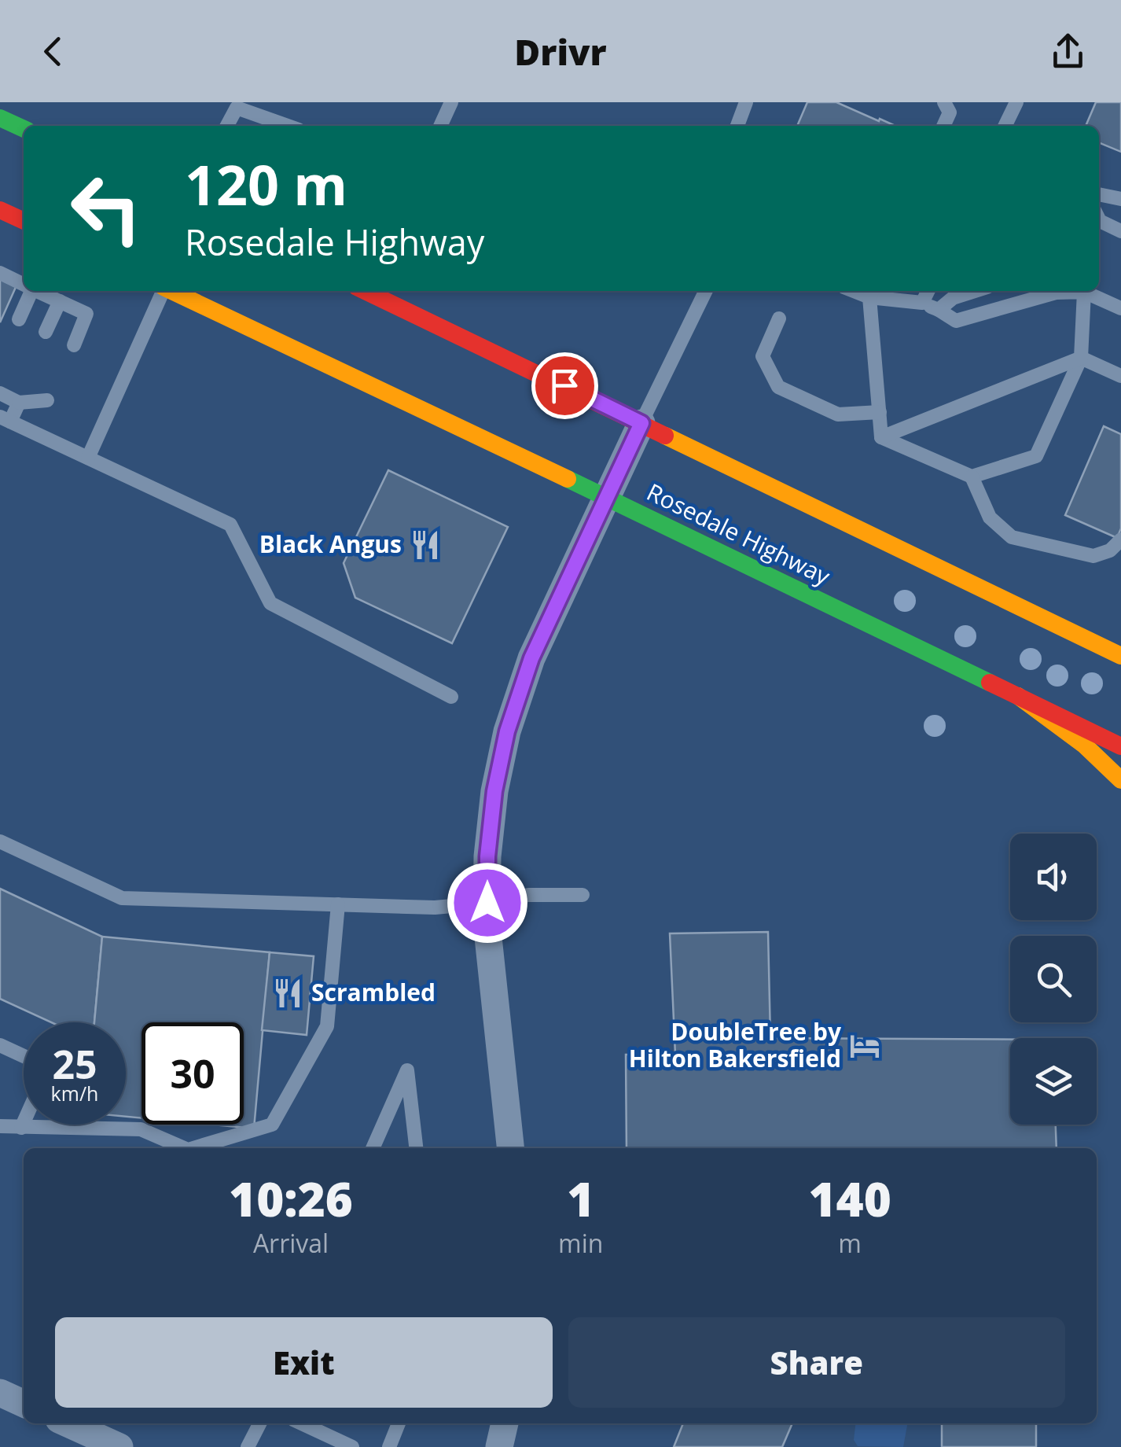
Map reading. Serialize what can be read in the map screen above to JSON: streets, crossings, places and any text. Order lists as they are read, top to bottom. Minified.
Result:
{"streets":{"main road":["Rosedale Highway"]},"places":{"restaurant":["Black Angus","Scrambled"],"hotel":["DoubleTree by Hilton Bakersfield"]},"page":{"header":"Drivr","turn":["120 m","Rosedale Highway"],"speed":"25 km/h","limit":"30","eta":["10:26","Arrival","1","min","140","m"],"buttons":["Exit","Share"]}}
